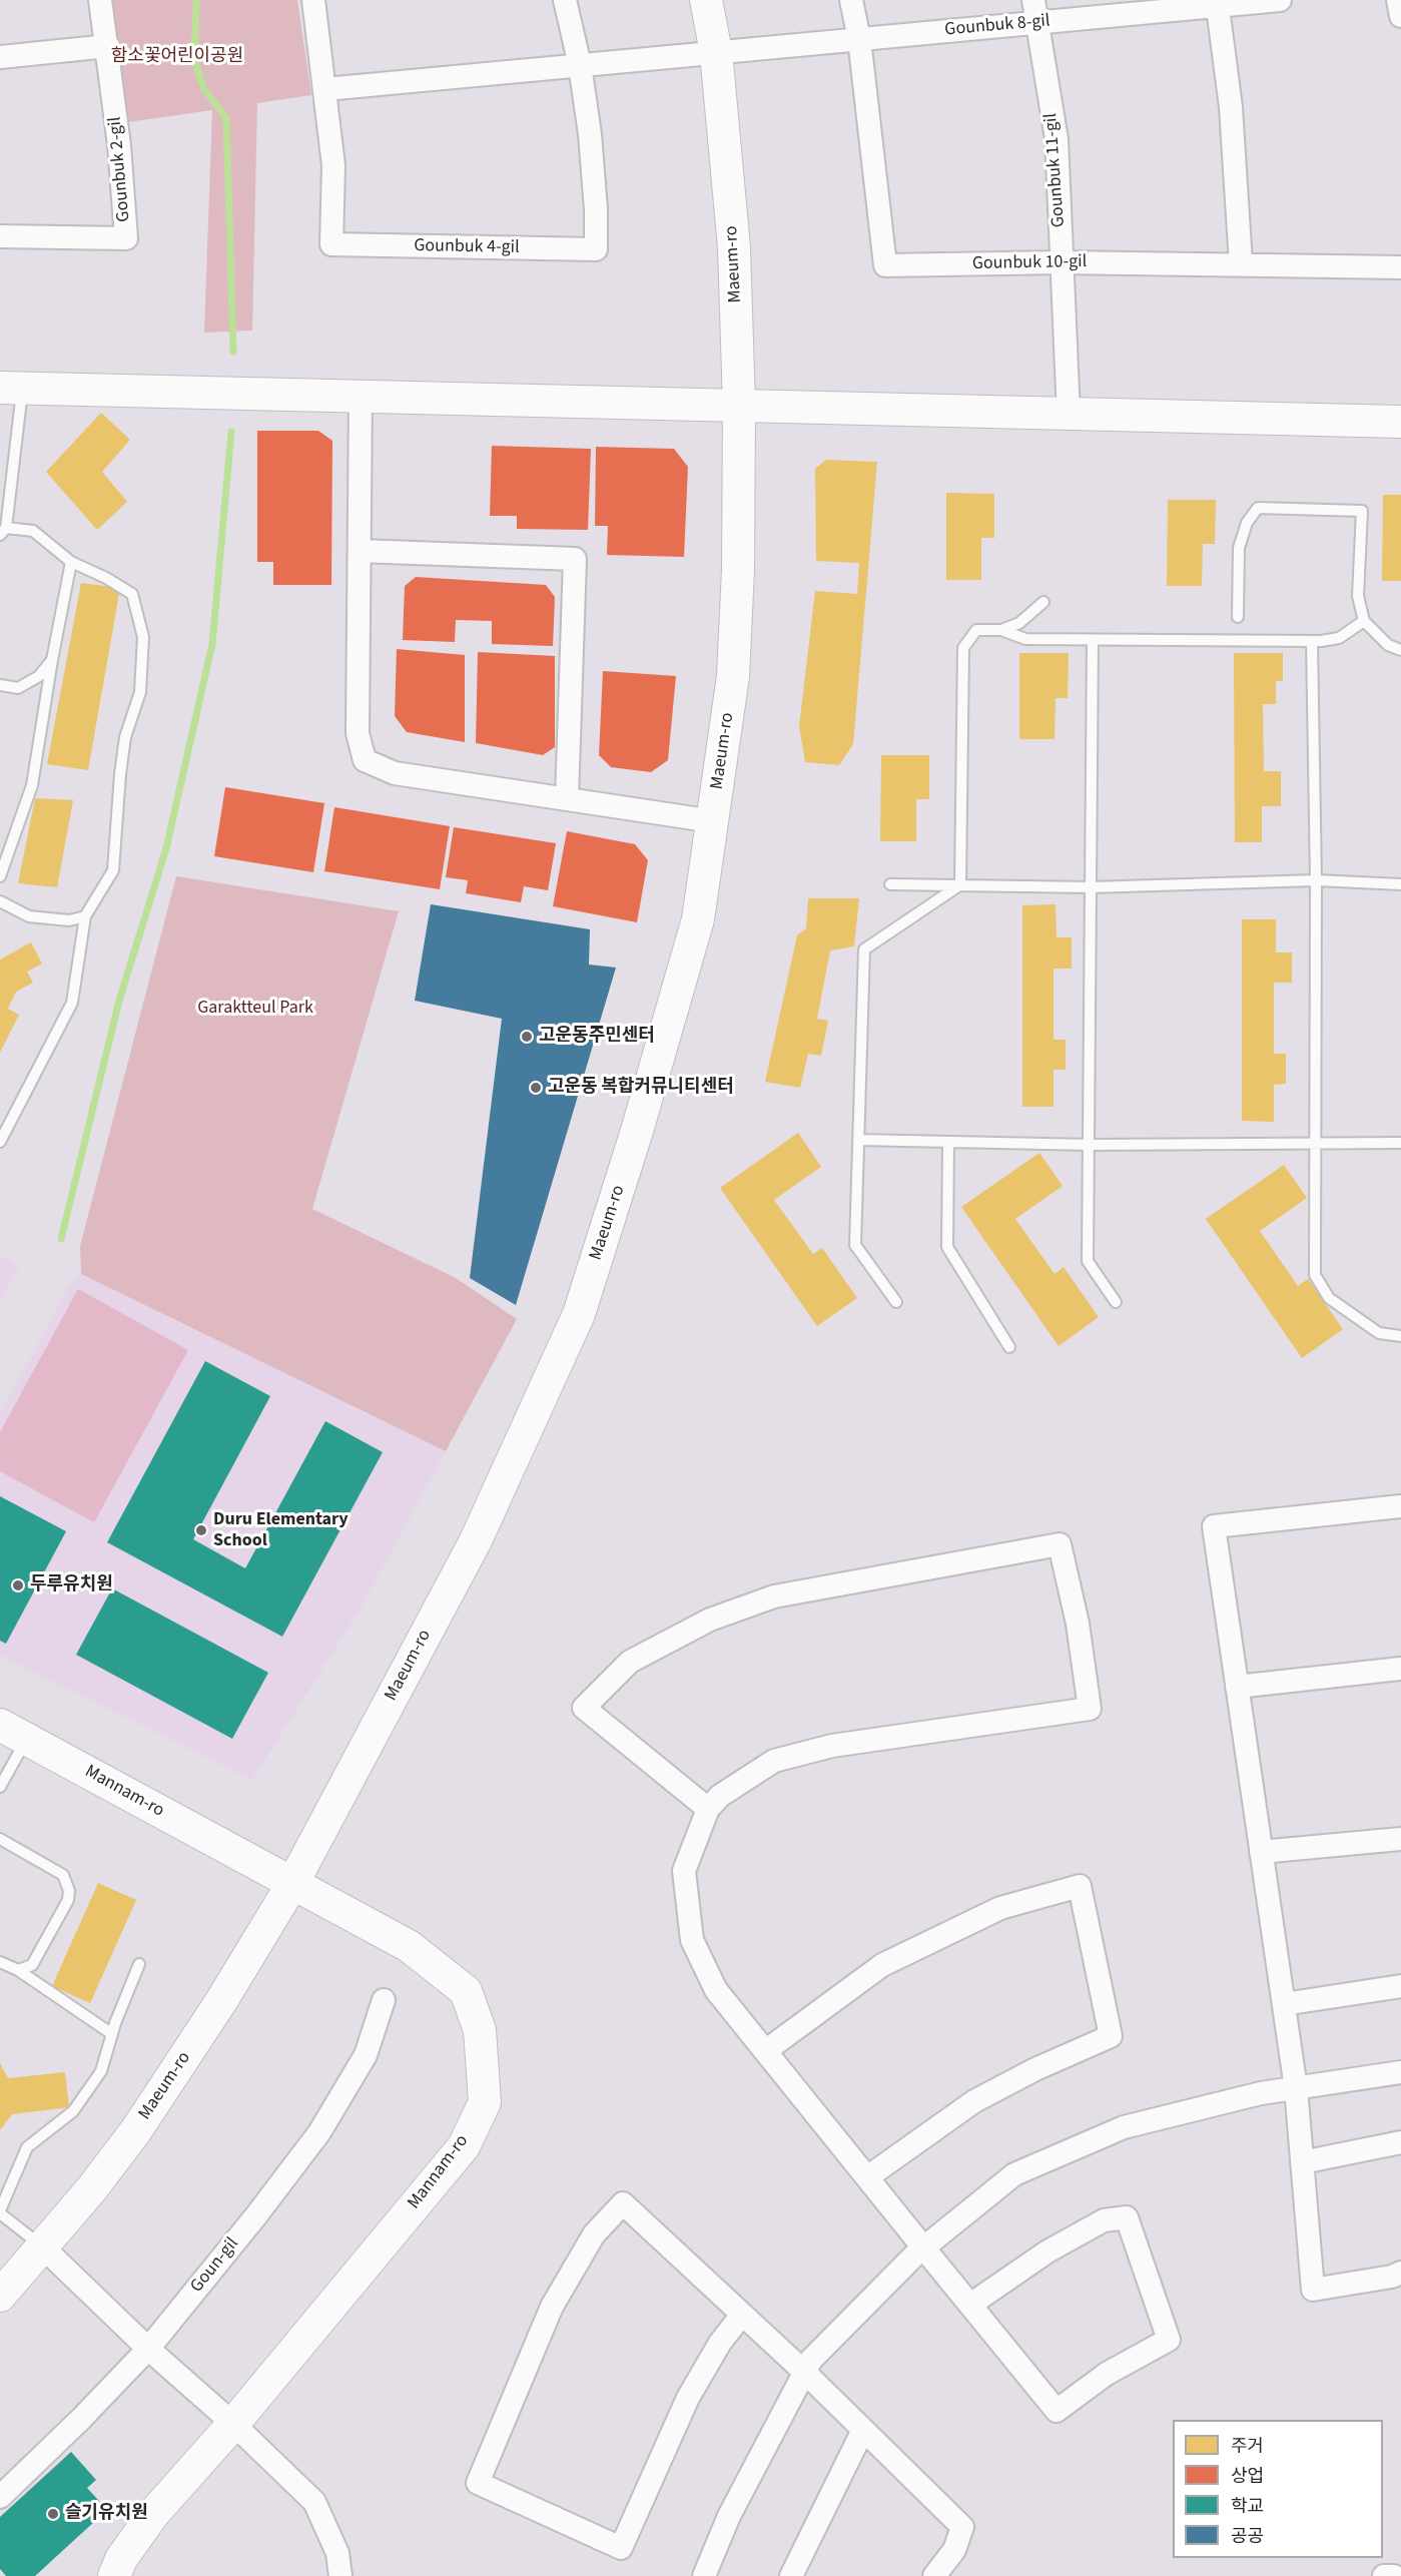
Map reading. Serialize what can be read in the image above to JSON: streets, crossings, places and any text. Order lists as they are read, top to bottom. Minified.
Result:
{"streets":{"street":["Gounbuk 8-gil","Gounbuk 2-gil","Gounbuk 11-gil","Gounbuk 4-gil","Gounbuk 10-gil","Maeum-ro","Mannam-ro","Goun-gil"]},"crossings":[["Gounbuk 8-gil","Gounbuk 11-gil"],["Gounbuk 8-gil","Gounbuk 4-gil"],["Gounbuk 8-gil","Gounbuk 10-gil"],["Gounbuk 8-gil","Maeum-ro"],["Gounbuk 11-gil","Gounbuk 10-gil"],["Maeum-ro","Mannam-ro"]],"parks":["함소꽃어린이공원","Garaktteul Park"],"places":["고운동주민센터","고운동 복합커뮤니티센터","Duru Elementary School","두루유치원","슬기유치원"],"legend":["주거","상업","학교","공공"]}
